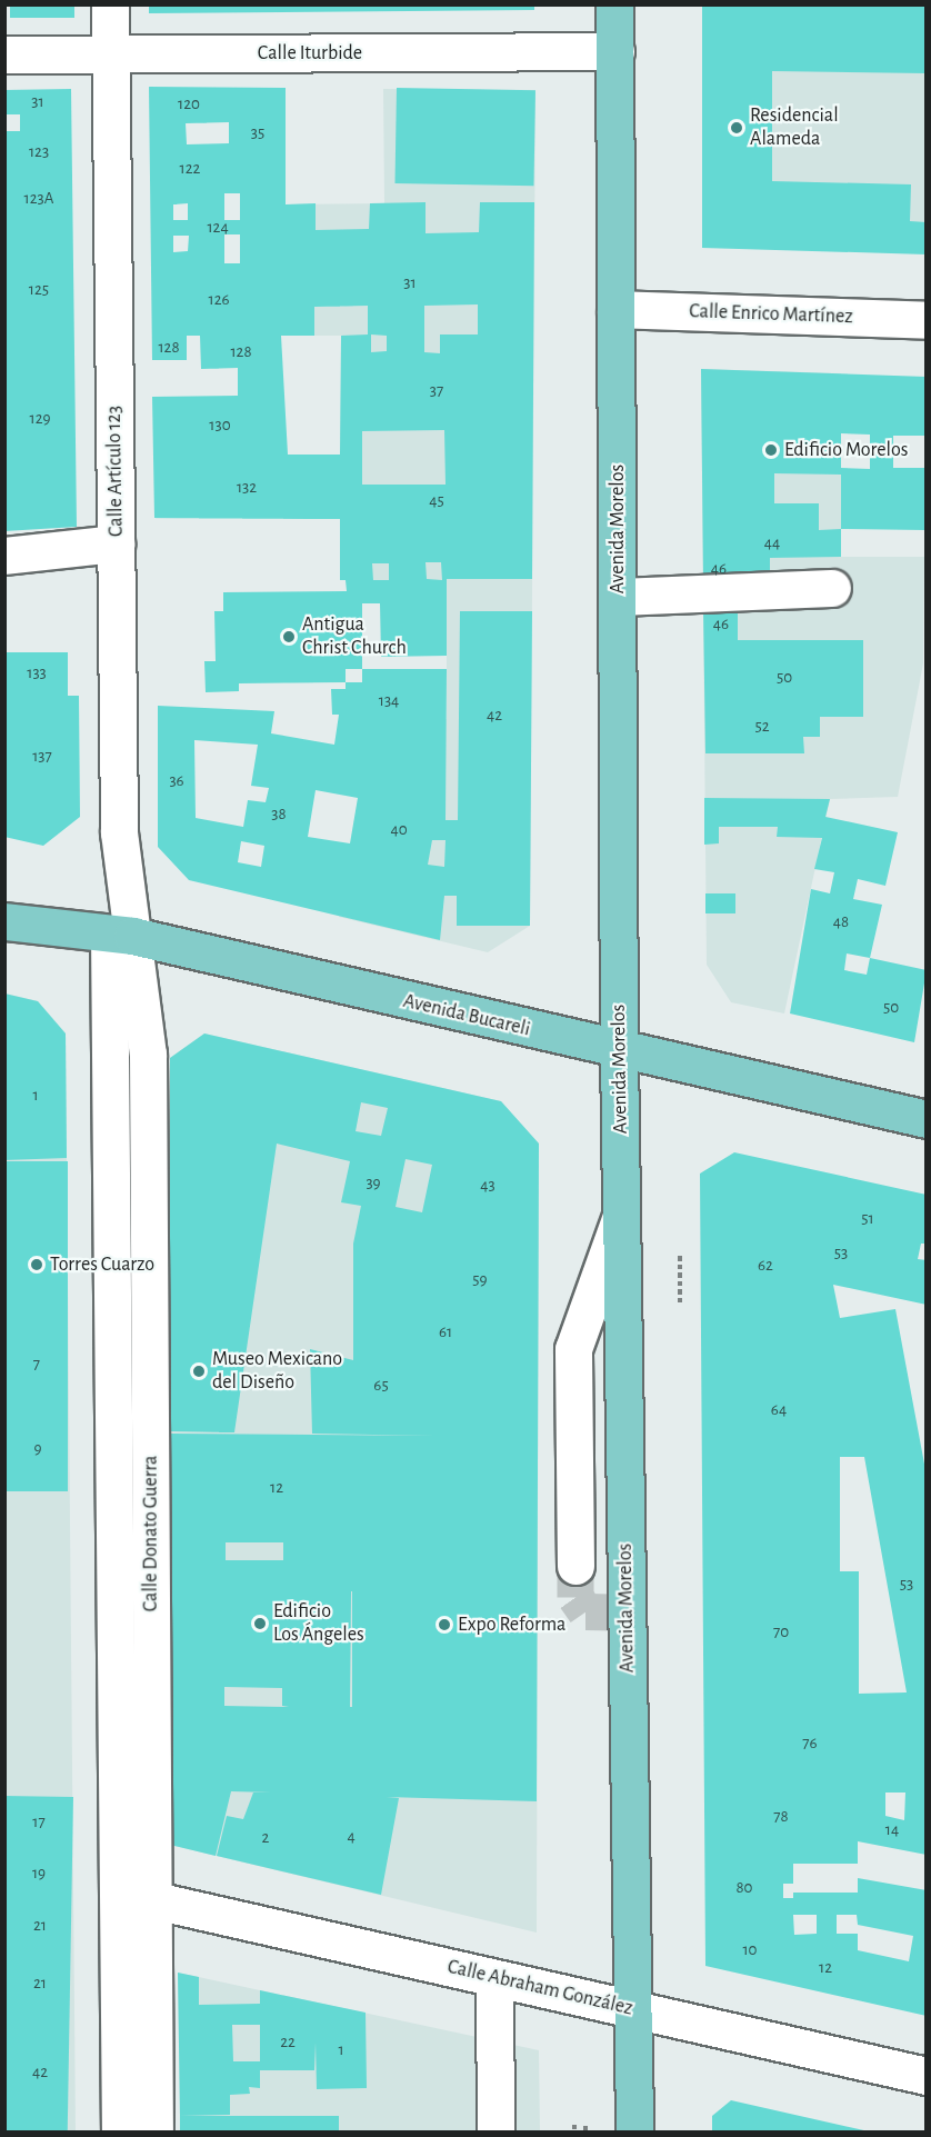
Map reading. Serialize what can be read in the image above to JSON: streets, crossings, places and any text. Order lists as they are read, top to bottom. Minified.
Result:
{"streets":{"main road":["Avenida Morelos","Avenida Bucareli"],"street":["Calle Iturbide","Calle Enrico Martínez","Calle Artículo 123","Calle Donato Guerra","Calle Abraham González"]},"crossings":[["Calle Iturbide","Calle Artículo 123"],["Calle Iturbide","Avenida Morelos"],["Calle Enrico Martínez","Avenida Morelos"],["Calle Artículo 123","Avenida Bucareli"],["Calle Artículo 123","Calle Donato Guerra"],["Avenida Morelos","Avenida Bucareli"],["Avenida Morelos","Calle Abraham González"],["Avenida Bucareli","Calle Donato Guerra"],["Calle Donato Guerra","Calle Abraham González"]],"places":["Residencial Alameda","Edificio Morelos","Antigua Christ Church","Torres Cuarzo","Museo Mexicano del Diseño","Edificio Los Ángeles","Expo Reforma"],"house_numbers":["31","120","35","123","122","123A","124","31","125","126","128","128","37","129","130","132","45","44","46","46","133","50","134","42","52","137","36","38","40","48","50","1","39","43","51","53","62","59","61","7","65","64","9","12","53","70","76","78","17","14","4","2","19","80","21","10","12","21","22","1","42"]}
